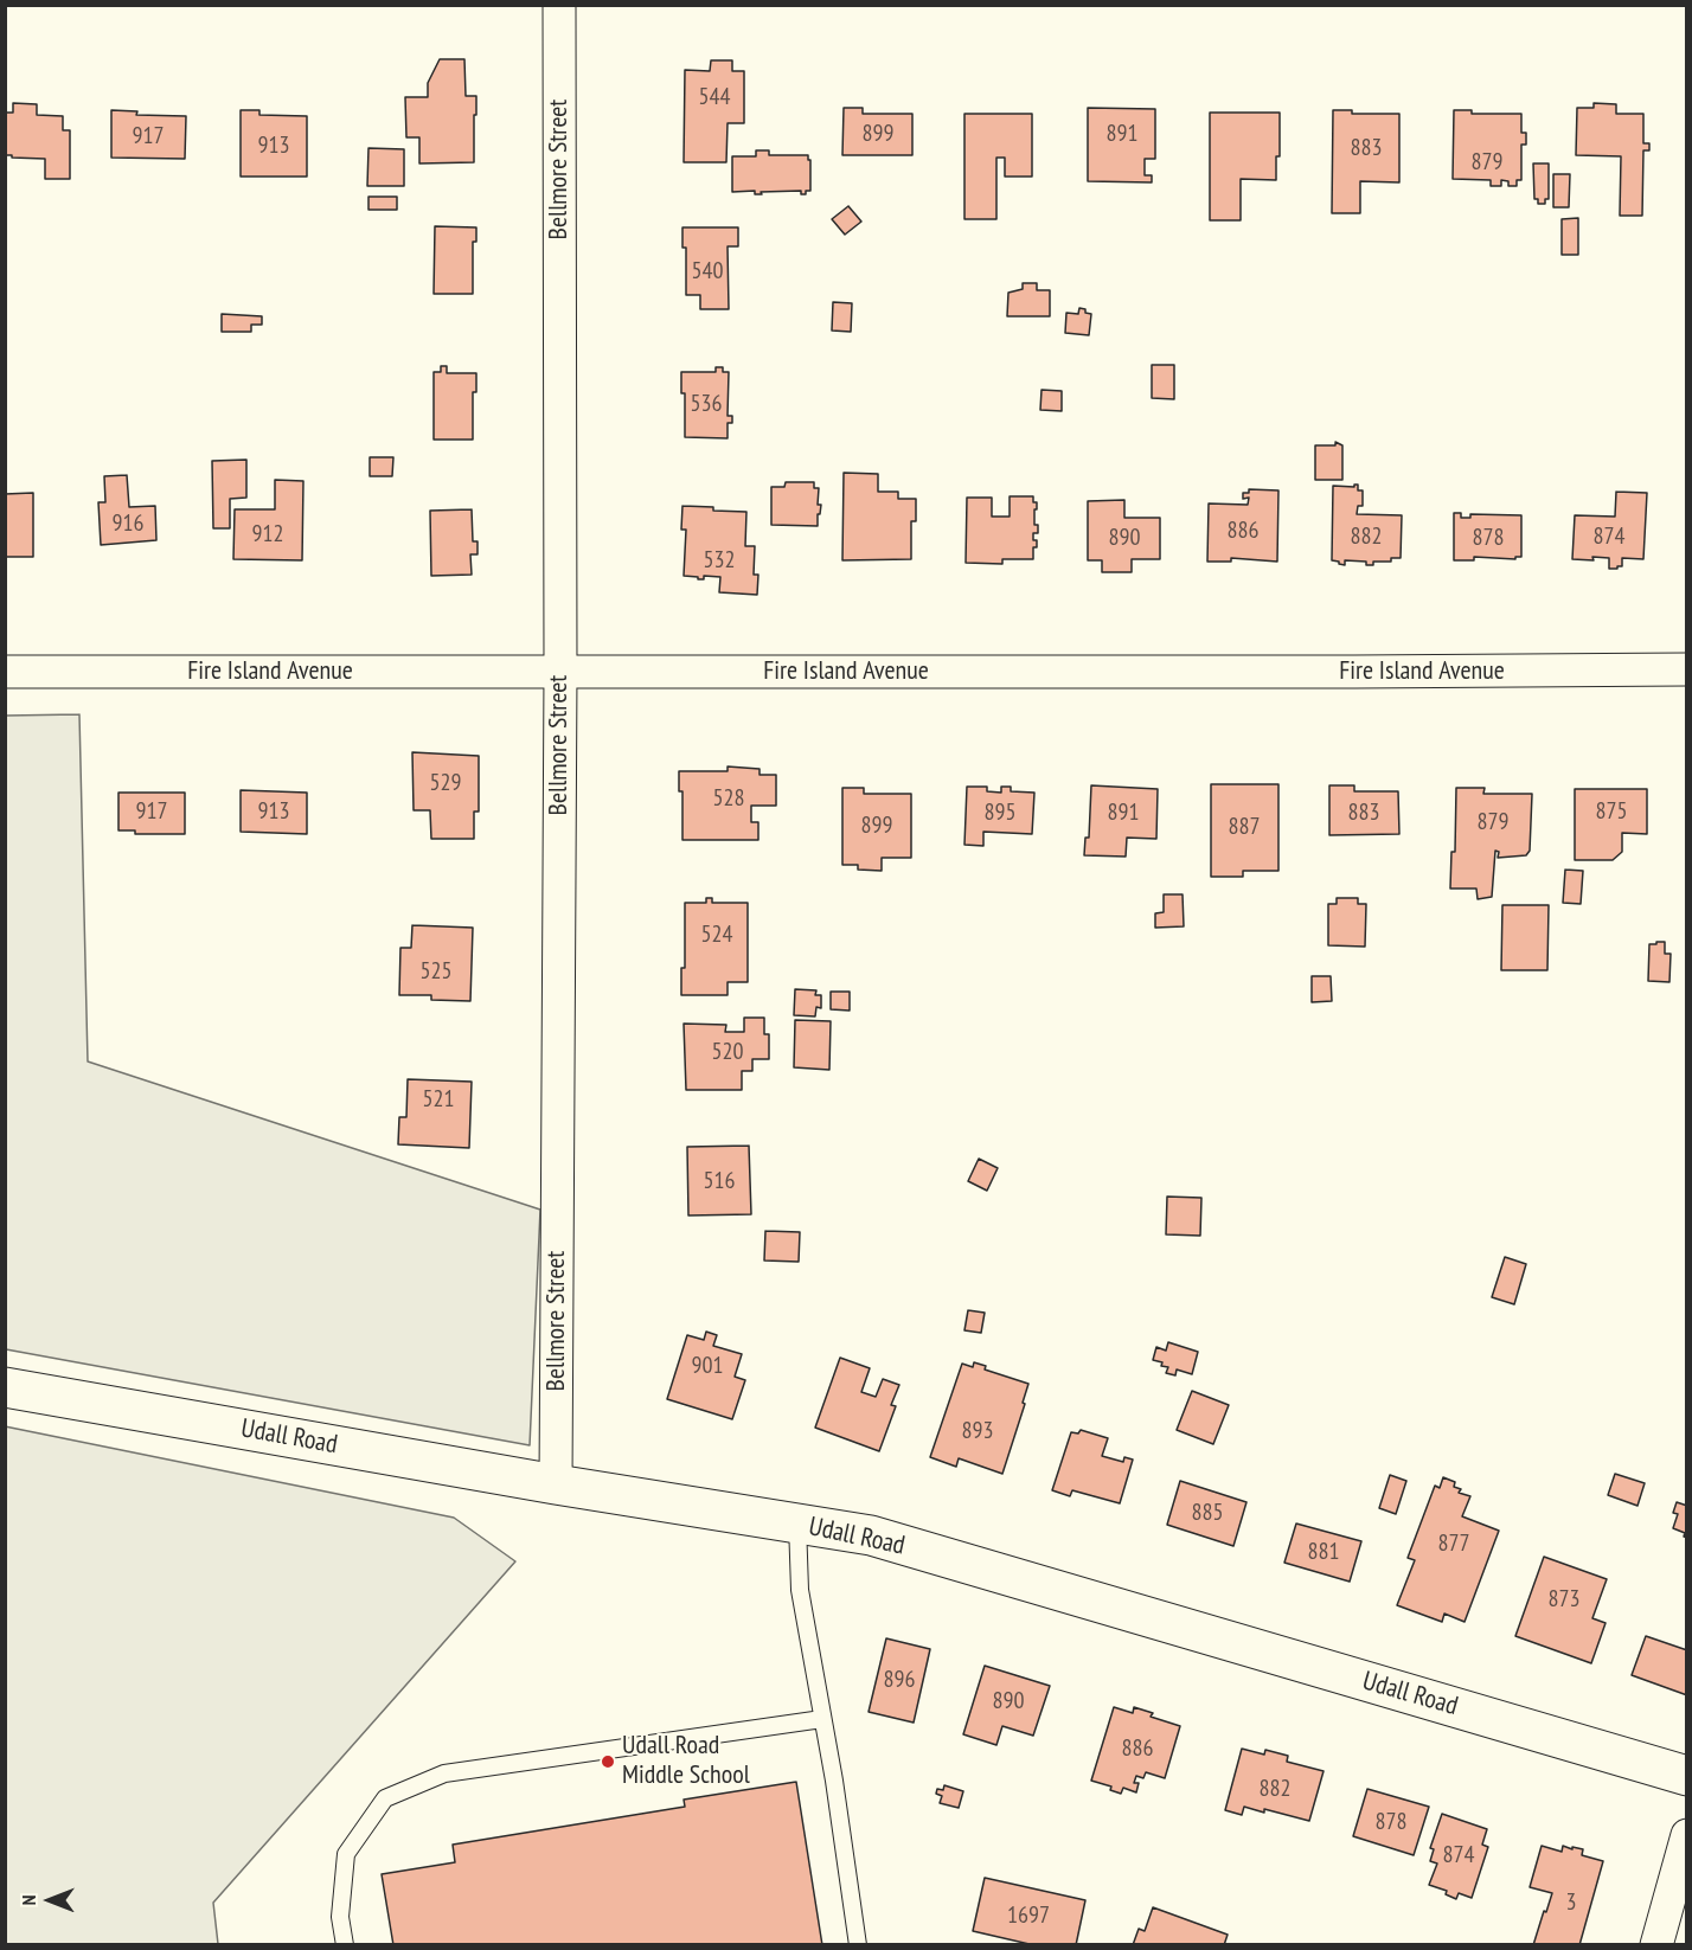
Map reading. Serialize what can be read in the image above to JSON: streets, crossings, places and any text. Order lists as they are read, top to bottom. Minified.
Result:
{"streets":{"street":["Bellmore Street","Fire Island Avenue","Udall Road"]},"crossings":[["Bellmore Street","Fire Island Avenue"],["Bellmore Street","Udall Road"]],"places":["Udall Road Middle School"],"house_numbers":["544","899","891","917","913","883","879","540","536","916","886","912","882","874","890","878","532","529","528","917","913","875","895","891","883","879","899","887","524","525","520","521","516","901","893","885","877","881","873","896","890","886","882","878","874","3","1697"],"north":"left"}
